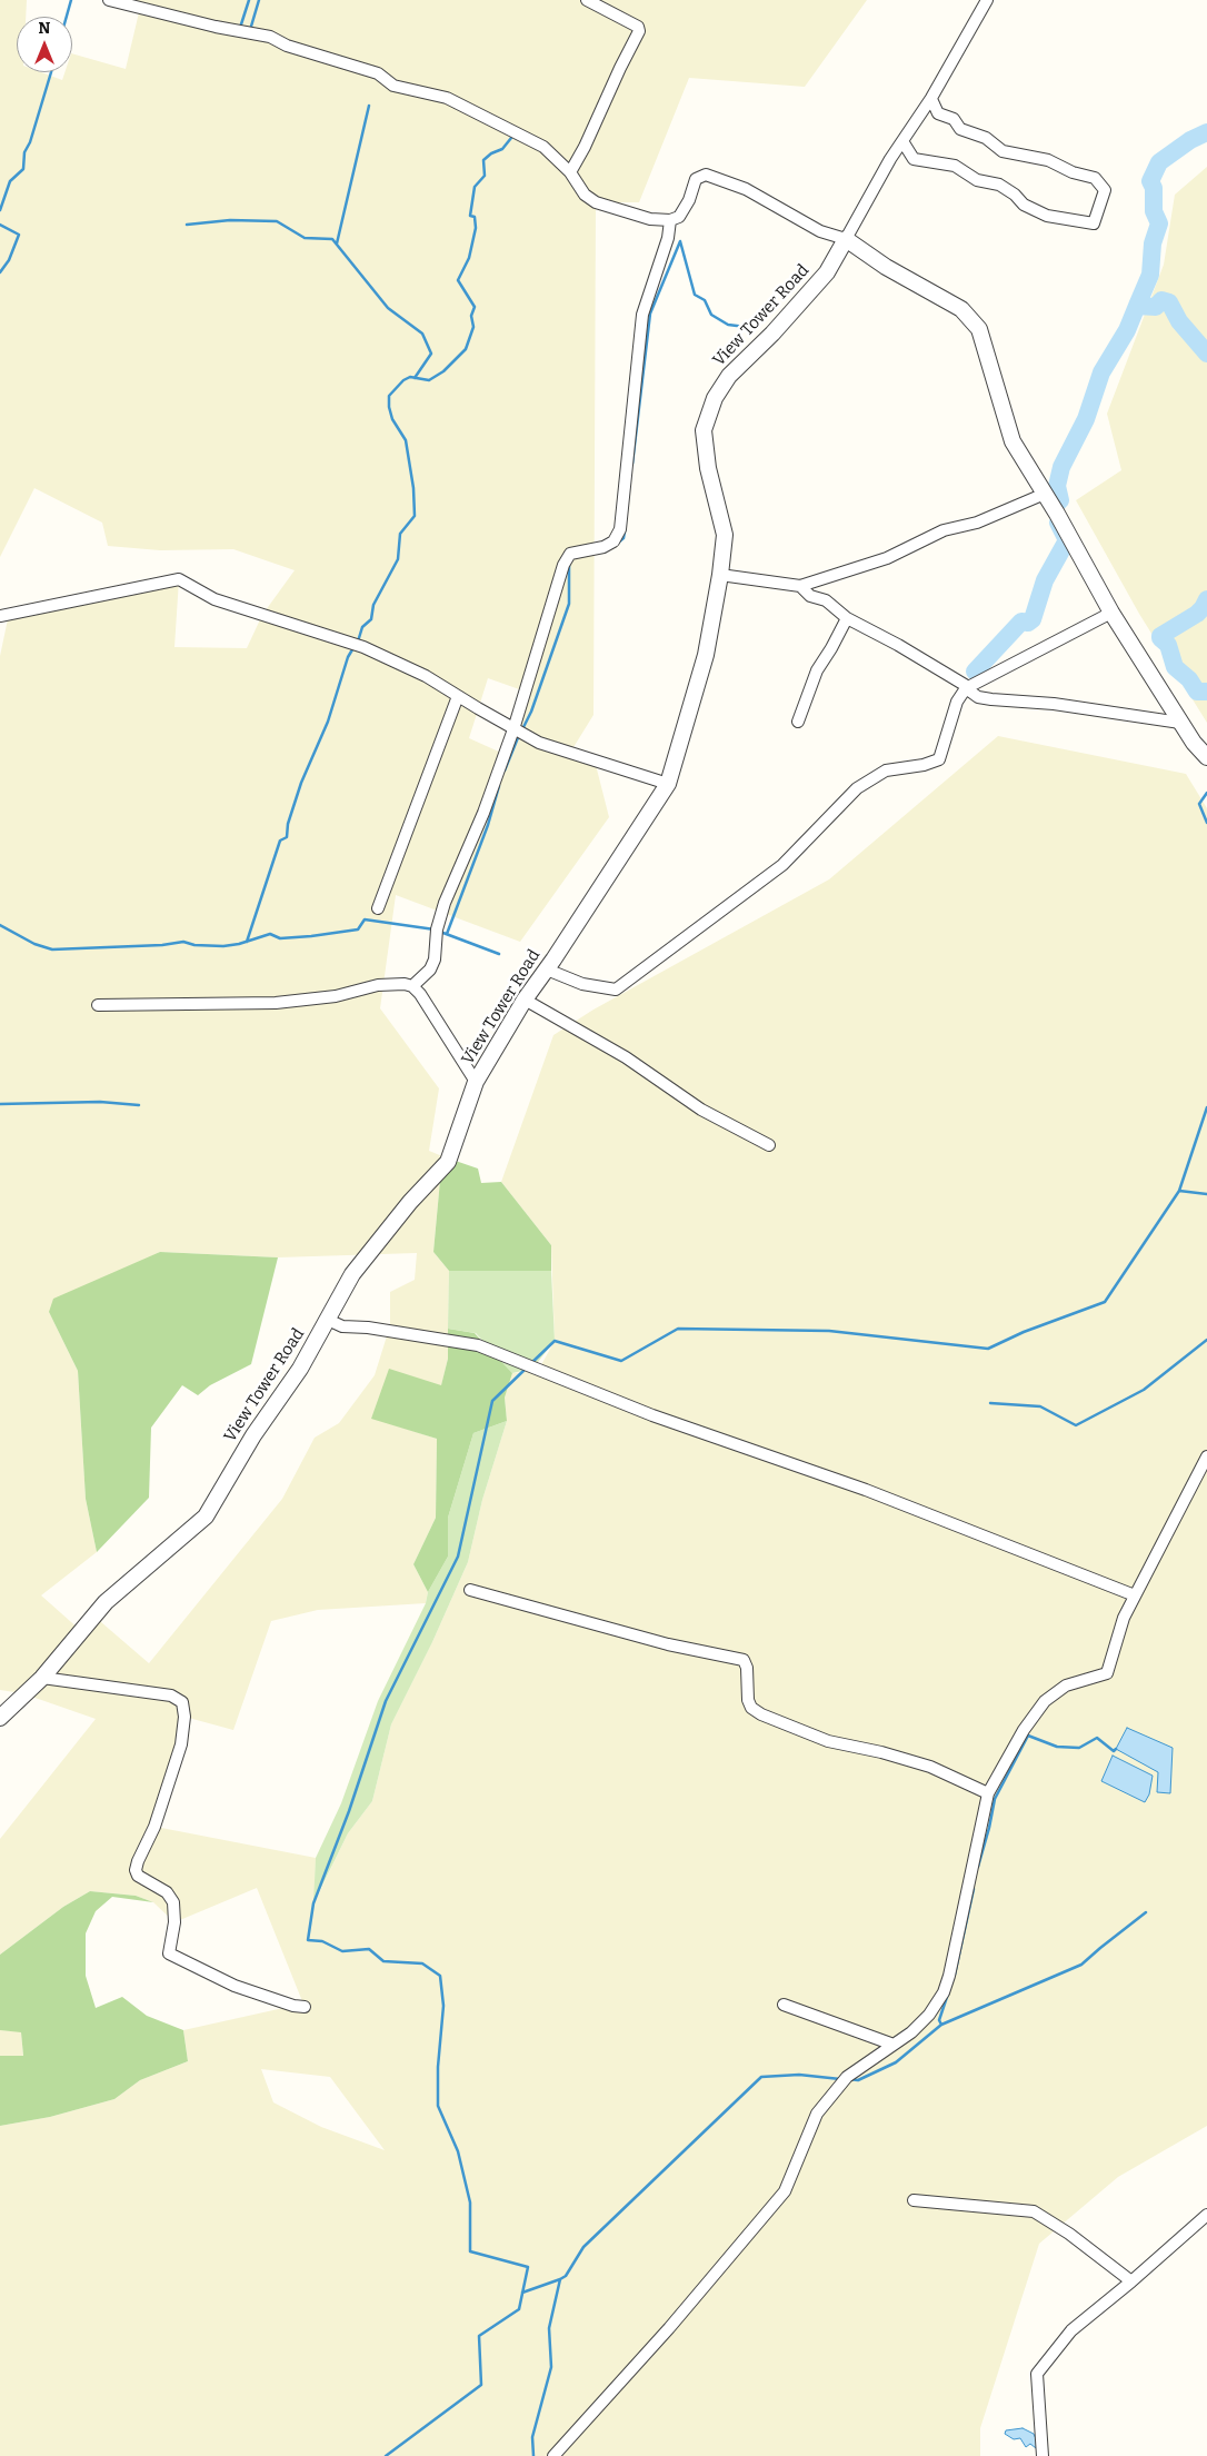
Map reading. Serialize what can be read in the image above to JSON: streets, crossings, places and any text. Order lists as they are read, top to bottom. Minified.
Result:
{"streets":{"street":["View Tower Road"]},"north":"top"}
